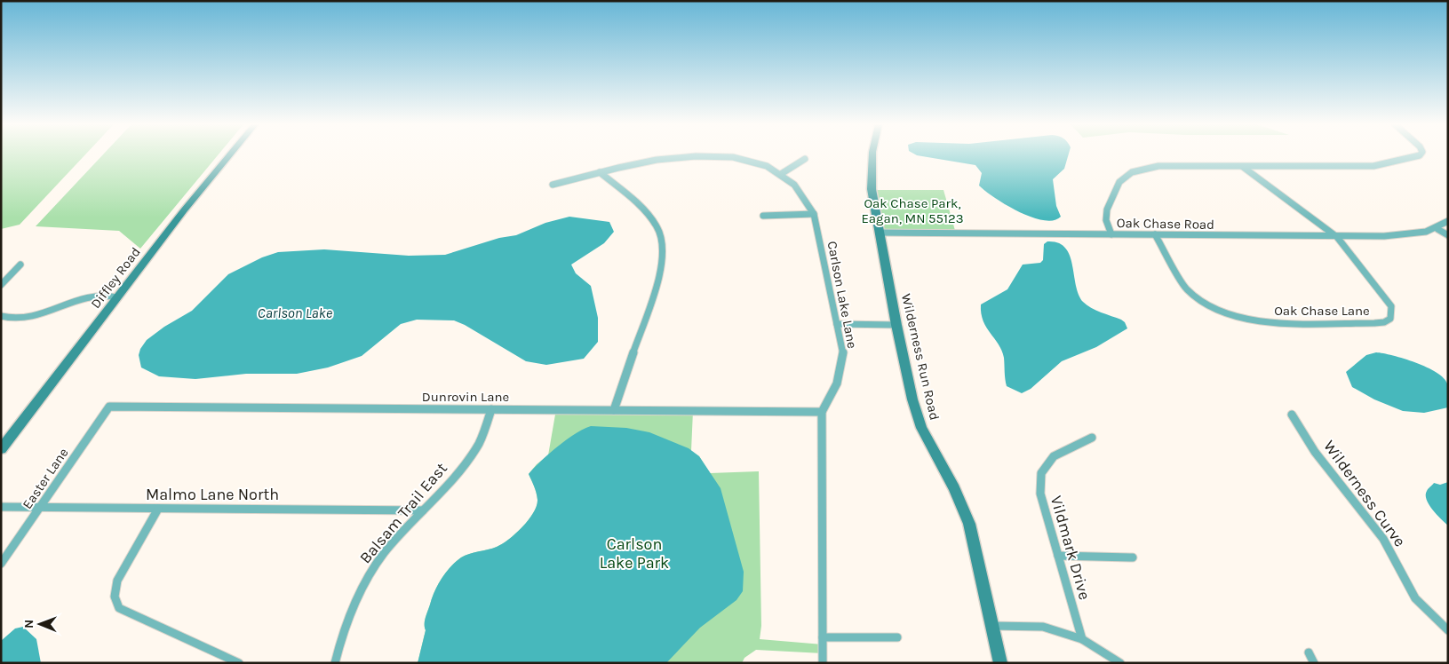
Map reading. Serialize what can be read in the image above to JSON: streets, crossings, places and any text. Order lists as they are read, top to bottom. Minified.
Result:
{"streets":{"street":["Oak Chase Road","Diffley Road","Carlson Lake Lane","Oak Chase Lane","Wilderness Run Road","Dunrovin Lane","Easter Lane","Wilderness Curve","Malmo Lane North","Balsam Trail East","Vildmark Drive"]},"crossings":[["Oak Chase Road","Oak Chase Lane"],["Oak Chase Road","Wilderness Run Road"],["Carlson Lake Lane","Dunrovin Lane"],["Dunrovin Lane","Easter Lane"],["Dunrovin Lane","Balsam Trail East"],["Easter Lane","Malmo Lane North"],["Malmo Lane North","Balsam Trail East"]],"water":["Carlson Lake"],"parks":["Oak Chase Park, Eagan, MN 55123","Carlson Lake Park"],"north":"left"}
